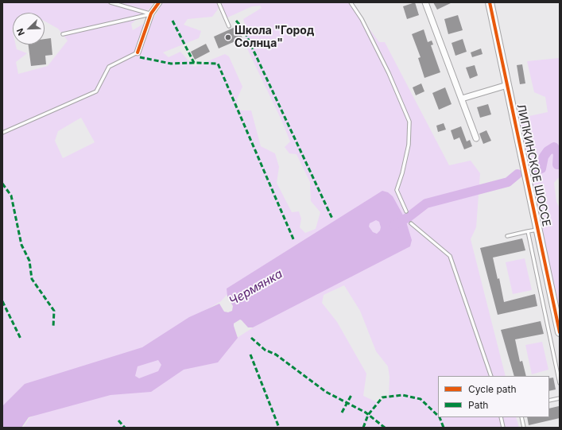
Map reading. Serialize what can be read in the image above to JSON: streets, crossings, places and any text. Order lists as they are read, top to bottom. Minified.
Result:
{"streets":{"street":["ЛИПКИНСКОЕ ШОССЕ"]},"water":["Чермянка"],"places":["Школа \"Город Cолнца\""],"legend":["Cycle path","Path"],"north":"bottom left"}
